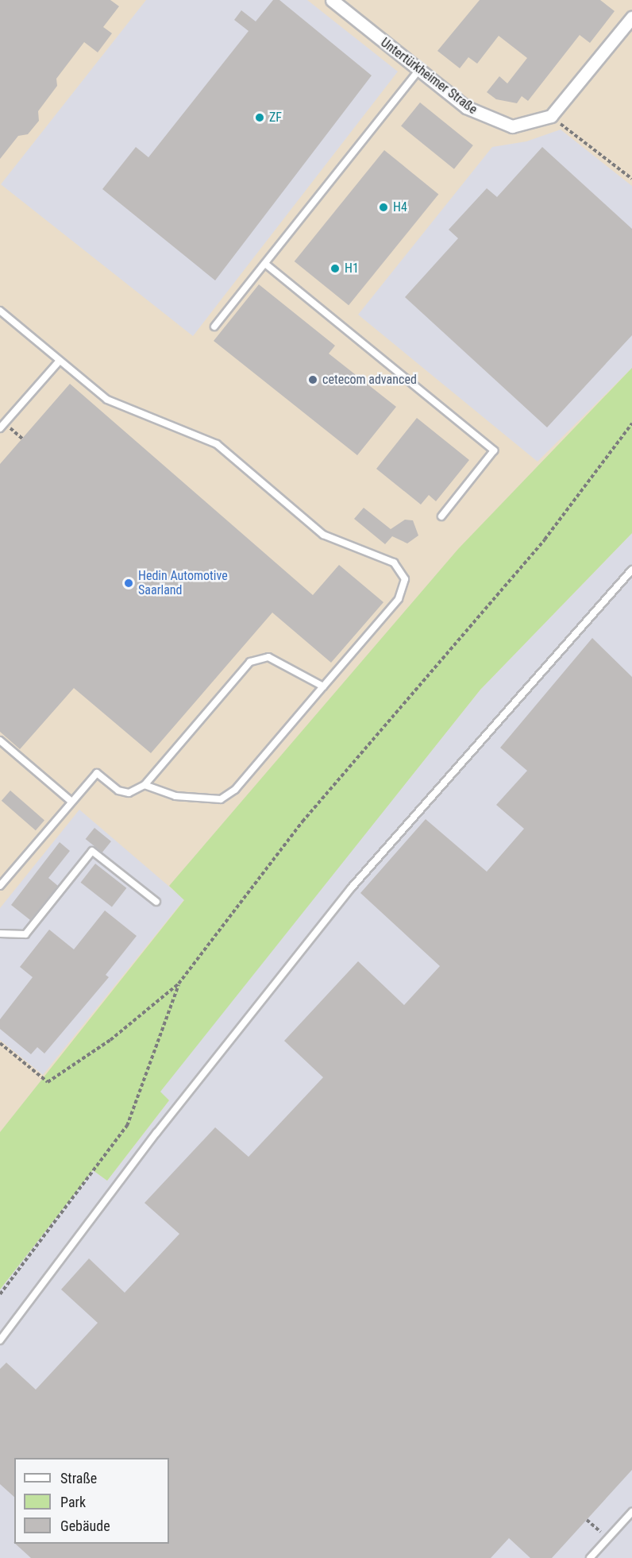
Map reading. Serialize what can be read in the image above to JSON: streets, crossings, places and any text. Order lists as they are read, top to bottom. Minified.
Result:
{"streets":{"street":["Untertürkheimer Straße"]},"places":["ZF","H4","H1","cetecom advanced","Hedin Automotive Saarland"],"legend":["Straße","Park","Gebäude"]}
